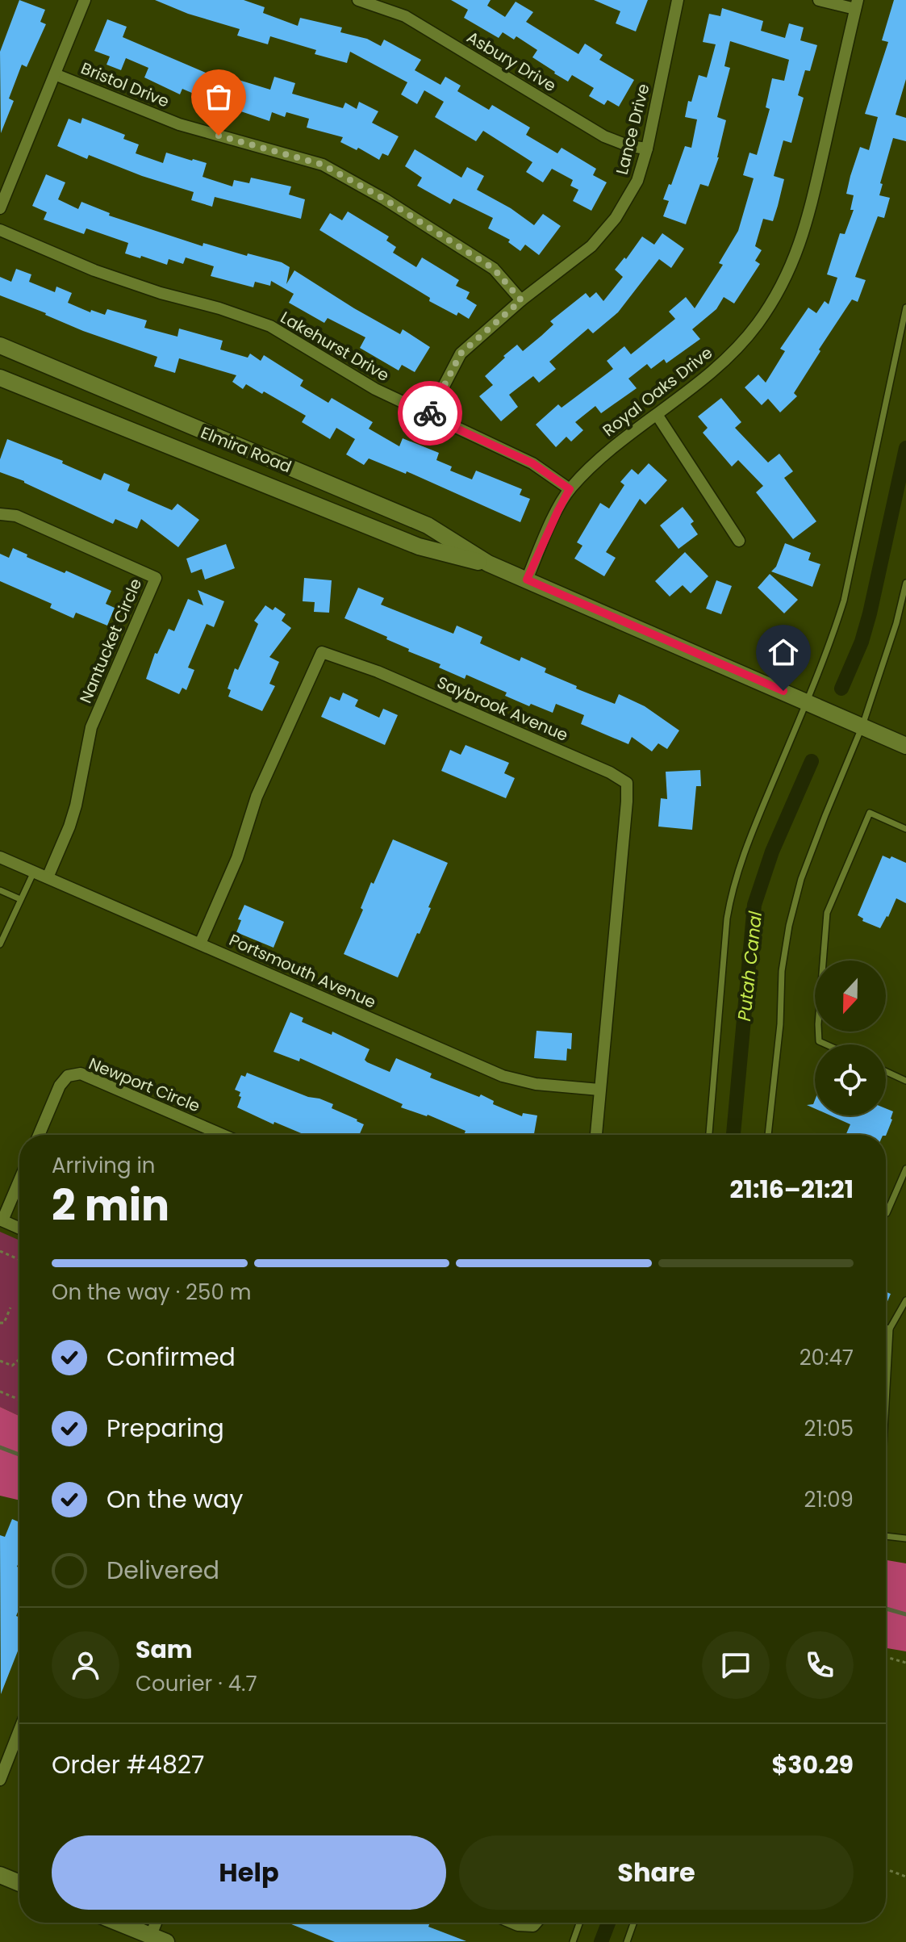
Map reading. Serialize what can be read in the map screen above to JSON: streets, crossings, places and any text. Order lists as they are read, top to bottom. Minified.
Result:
{"streets":{"main road":["Elmira Road"],"street":["Asbury Drive","Bristol Drive","Lance Drive","Lakehurst Drive","Royal Oaks Drive","Nantucket Circle","Saybrook Avenue","Portsmouth Avenue","Newport Circle"]},"crossings":[["Asbury Drive","Lance Drive"],["Bristol Drive","Lance Drive"],["Lance Drive","Lakehurst Drive"],["Lakehurst Drive","Royal Oaks Drive"],["Royal Oaks Drive","Elmira Road"],["Nantucket Circle","Portsmouth Avenue"],["Saybrook Avenue","Portsmouth Avenue"]],"water":["Putah Canal"],"north":"bottom","page":{"heading":["2 min","Arriving in","21:16–21:21"],"panel":["Sam","Courier · 4.7","Order #4827","$30.29"],"bar":"On the way · 250 m","list":[["Confirmed","20:47"],["Preparing","21:05"],["On the way","21:09"],"Delivered"],"buttons":["Help","Share"]}}
